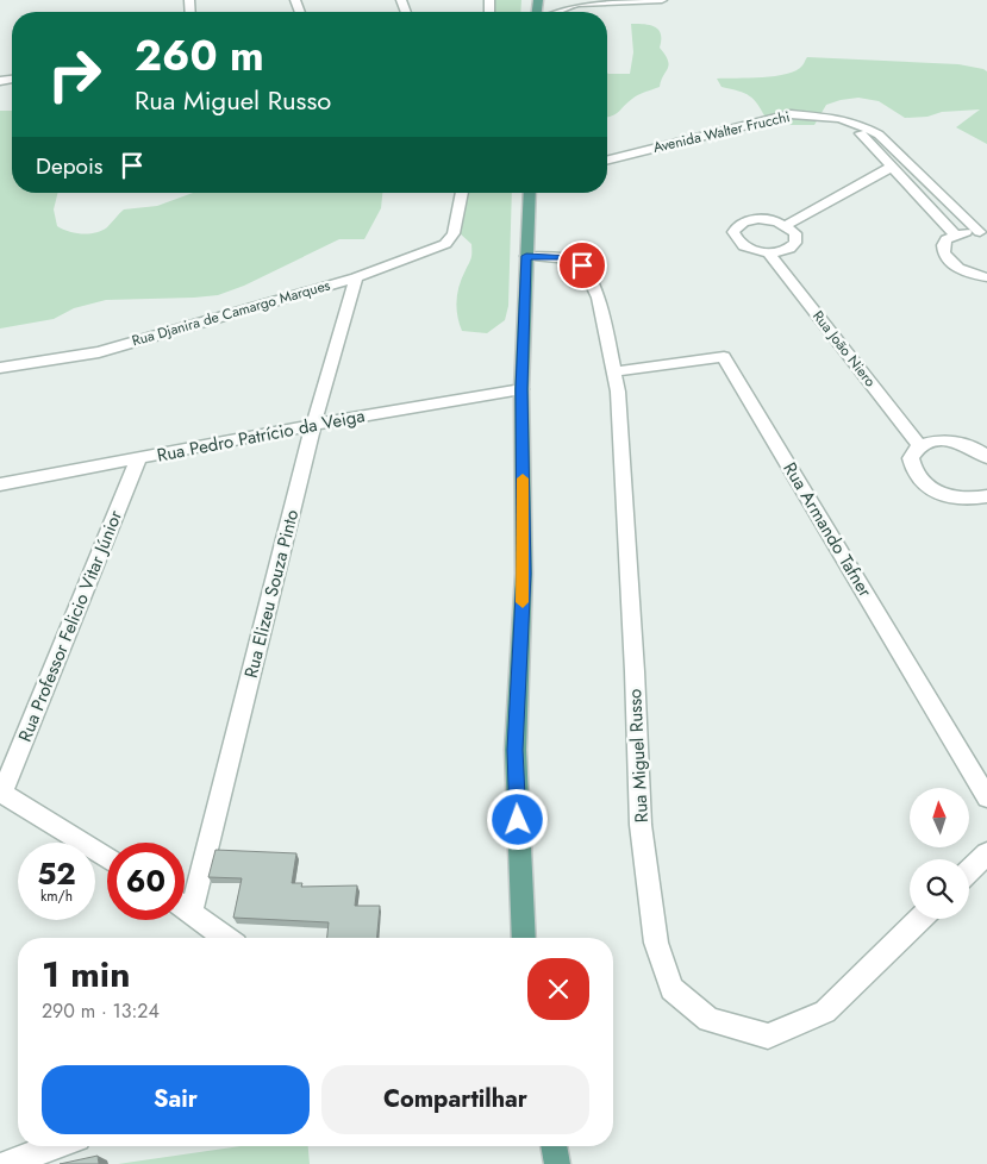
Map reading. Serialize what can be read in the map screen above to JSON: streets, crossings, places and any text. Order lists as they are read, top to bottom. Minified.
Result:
{"streets":{"street":["Avenida Walter Frucchi","Rua Djanira de Camargo Marques","Rua João Niero","Rua Pedro Patrício da Veiga","Rua Armando Tafner","Rua Elizeu Souza Pinto","Rua Professor Felicio Vitar Júnior","Rua Miguel Russo"]},"crossings":[["Rua Djanira de Camargo Marques","Rua Elizeu Souza Pinto"],["Rua Pedro Patrício da Veiga","Rua Elizeu Souza Pinto"],["Rua Pedro Patrício da Veiga","Rua Professor Felicio Vitar Júnior"],["Rua Armando Tafner","Rua Miguel Russo"]],"north":"top","page":{"turn":["260 m","Rua Miguel Russo"],"then":"Depois","speed":"52 km/h","limit":"60","heading":["1 min","290 m · 13:24"],"buttons":["Sair","Compartilhar"]}}
